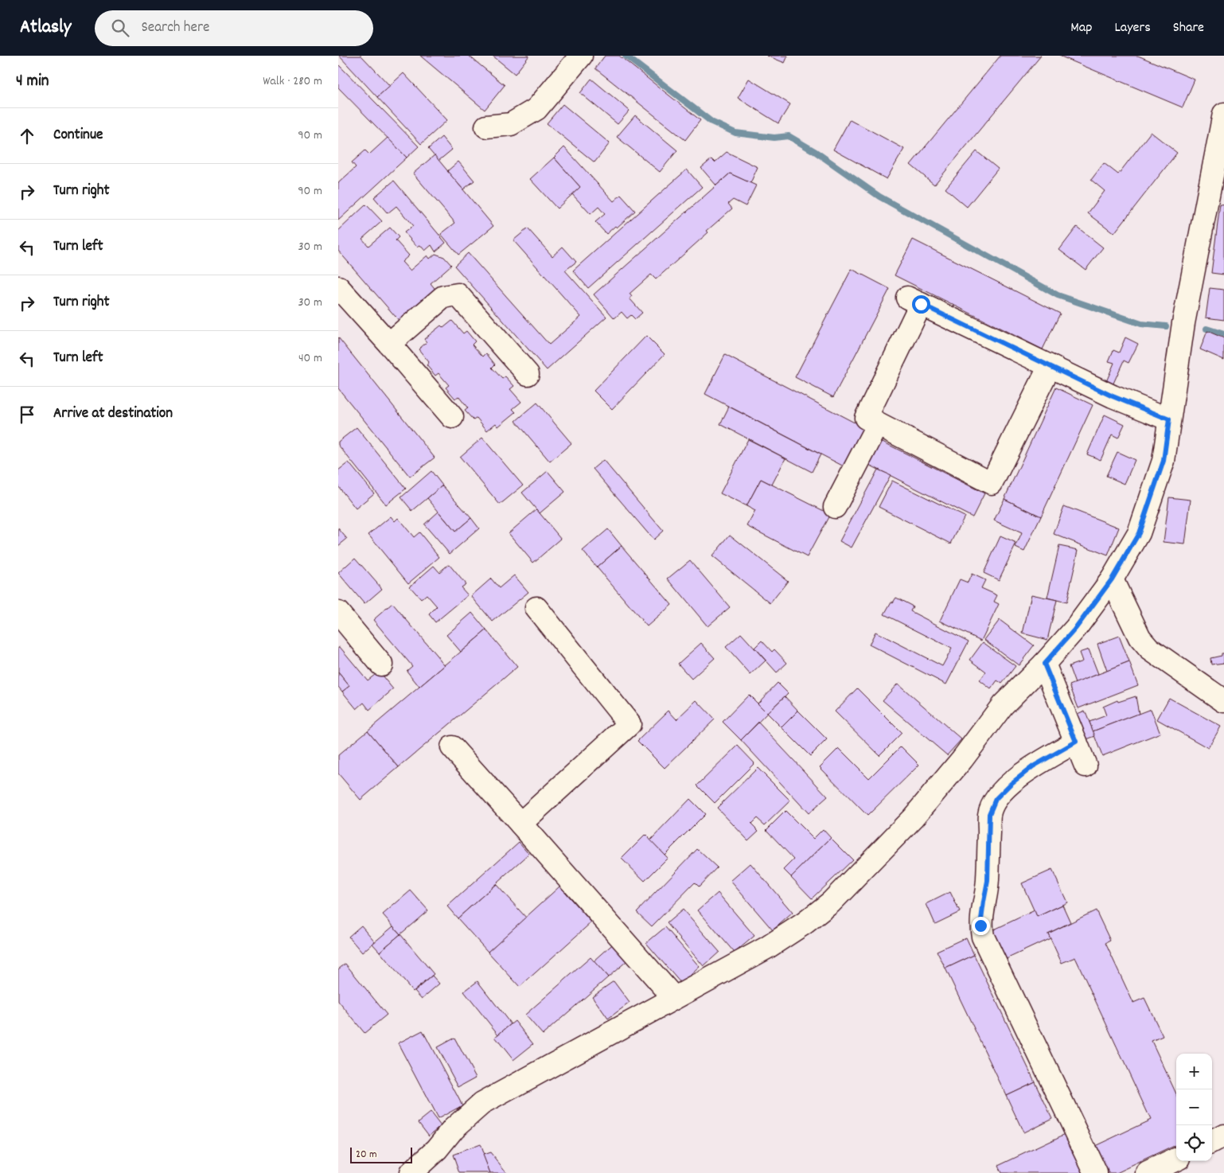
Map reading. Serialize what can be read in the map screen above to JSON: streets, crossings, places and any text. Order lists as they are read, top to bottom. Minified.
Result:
{"scale_bar":"20 m","page":{"header":"Atlasly","search":"Search here","nav":["Map","Layers","Share"],"heading":["4 min","Walk · 280 m"],"list":[["Continue","90 m"],["Turn right","90 m"],["Turn left","30 m"],["Turn right","30 m"],["Turn left","40 m"],"Arrive at destination"],"map_buttons":["+","−"],"scale":"20 m"}}
